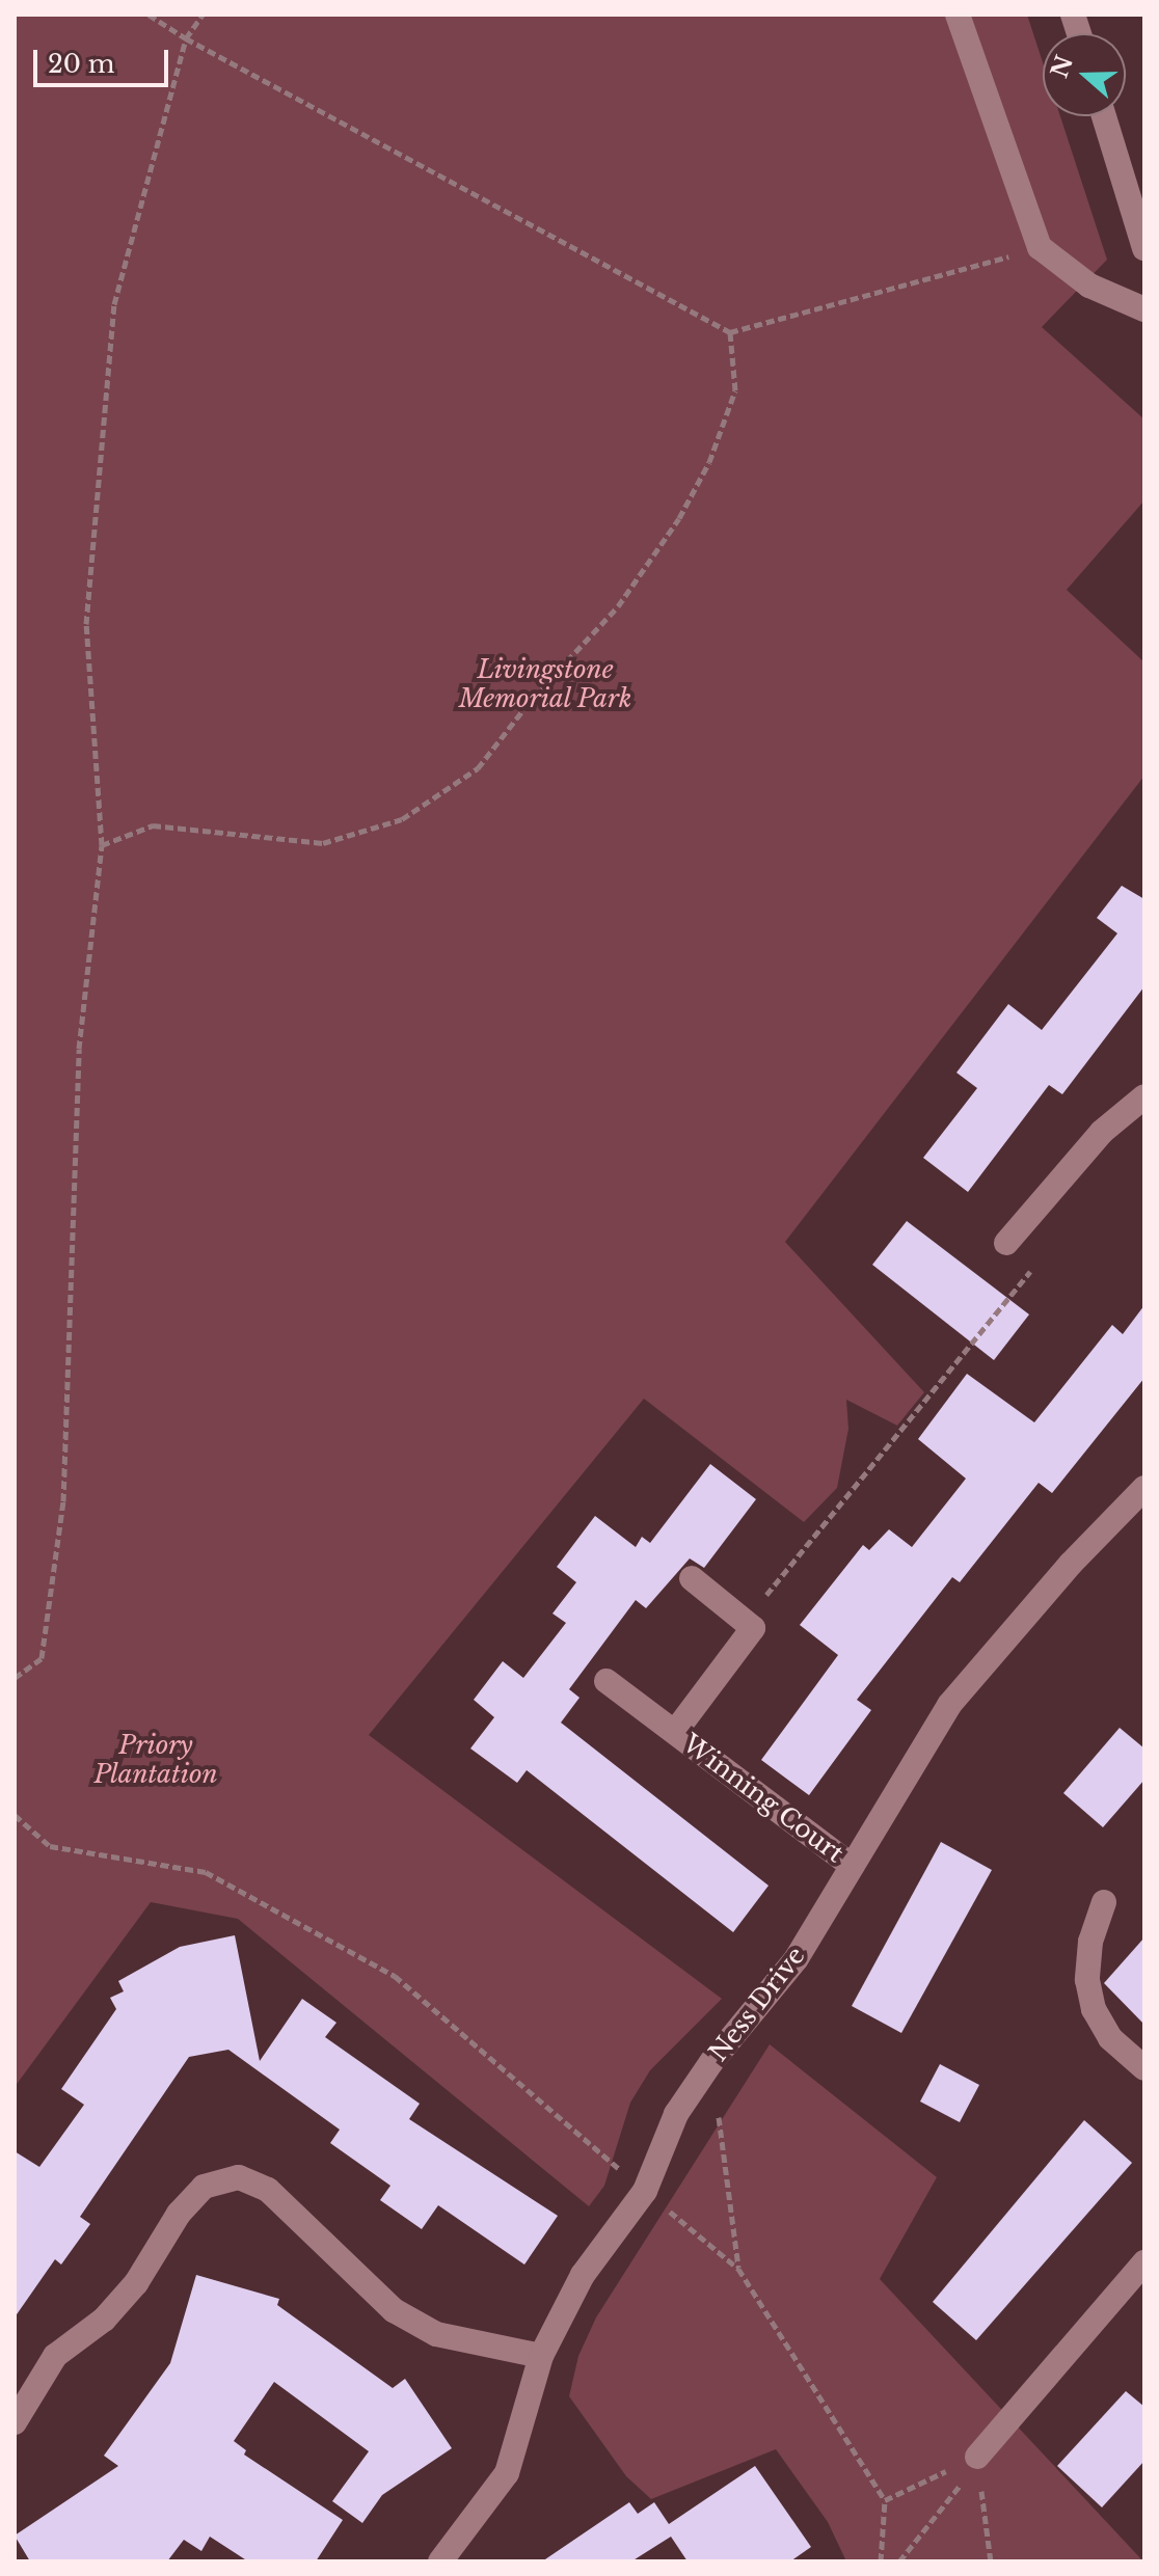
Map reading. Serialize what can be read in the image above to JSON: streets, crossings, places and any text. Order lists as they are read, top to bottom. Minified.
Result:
{"streets":{"street":["Winning Court","Ness Drive"]},"crossings":[["Winning Court","Ness Drive"]],"parks":["Livingstone Memorial Park","Priory Plantation"],"scale_bar":"20 m","north":"left"}
